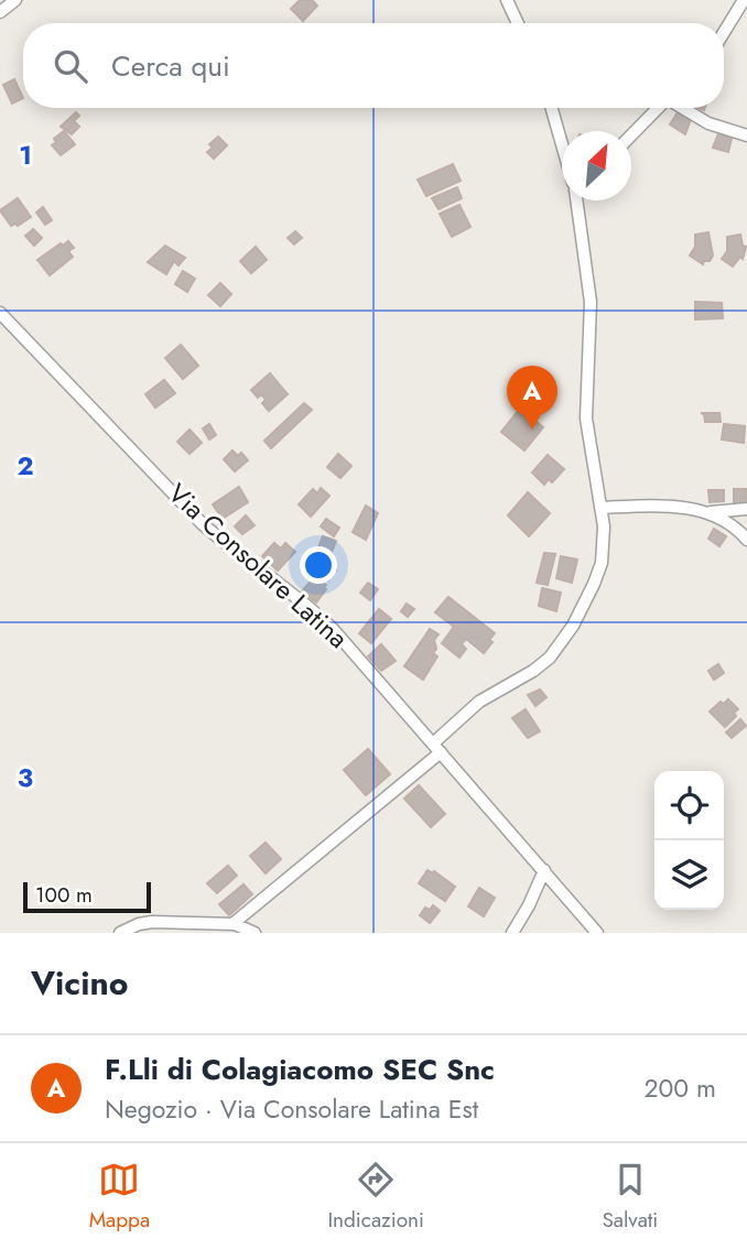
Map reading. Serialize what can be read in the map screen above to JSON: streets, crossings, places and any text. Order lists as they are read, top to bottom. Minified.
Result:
{"streets":{"street":["Via Consolare Latina"]},"scale_bar":"100 m","north":"top right","page":{"search":"Cerca qui","pins":"A","scale":"100 m","heading":"Vicino","list":[{"mark":"A","name":"F.Lli di Colagiacomo SEC Snc","note":"Negozio · Via Consolare Latina Est","value":"200 m"}],"nav":["Mappa","Indicazioni","Salvati"]},"grid":{"rows":["1","2","3"]}}
